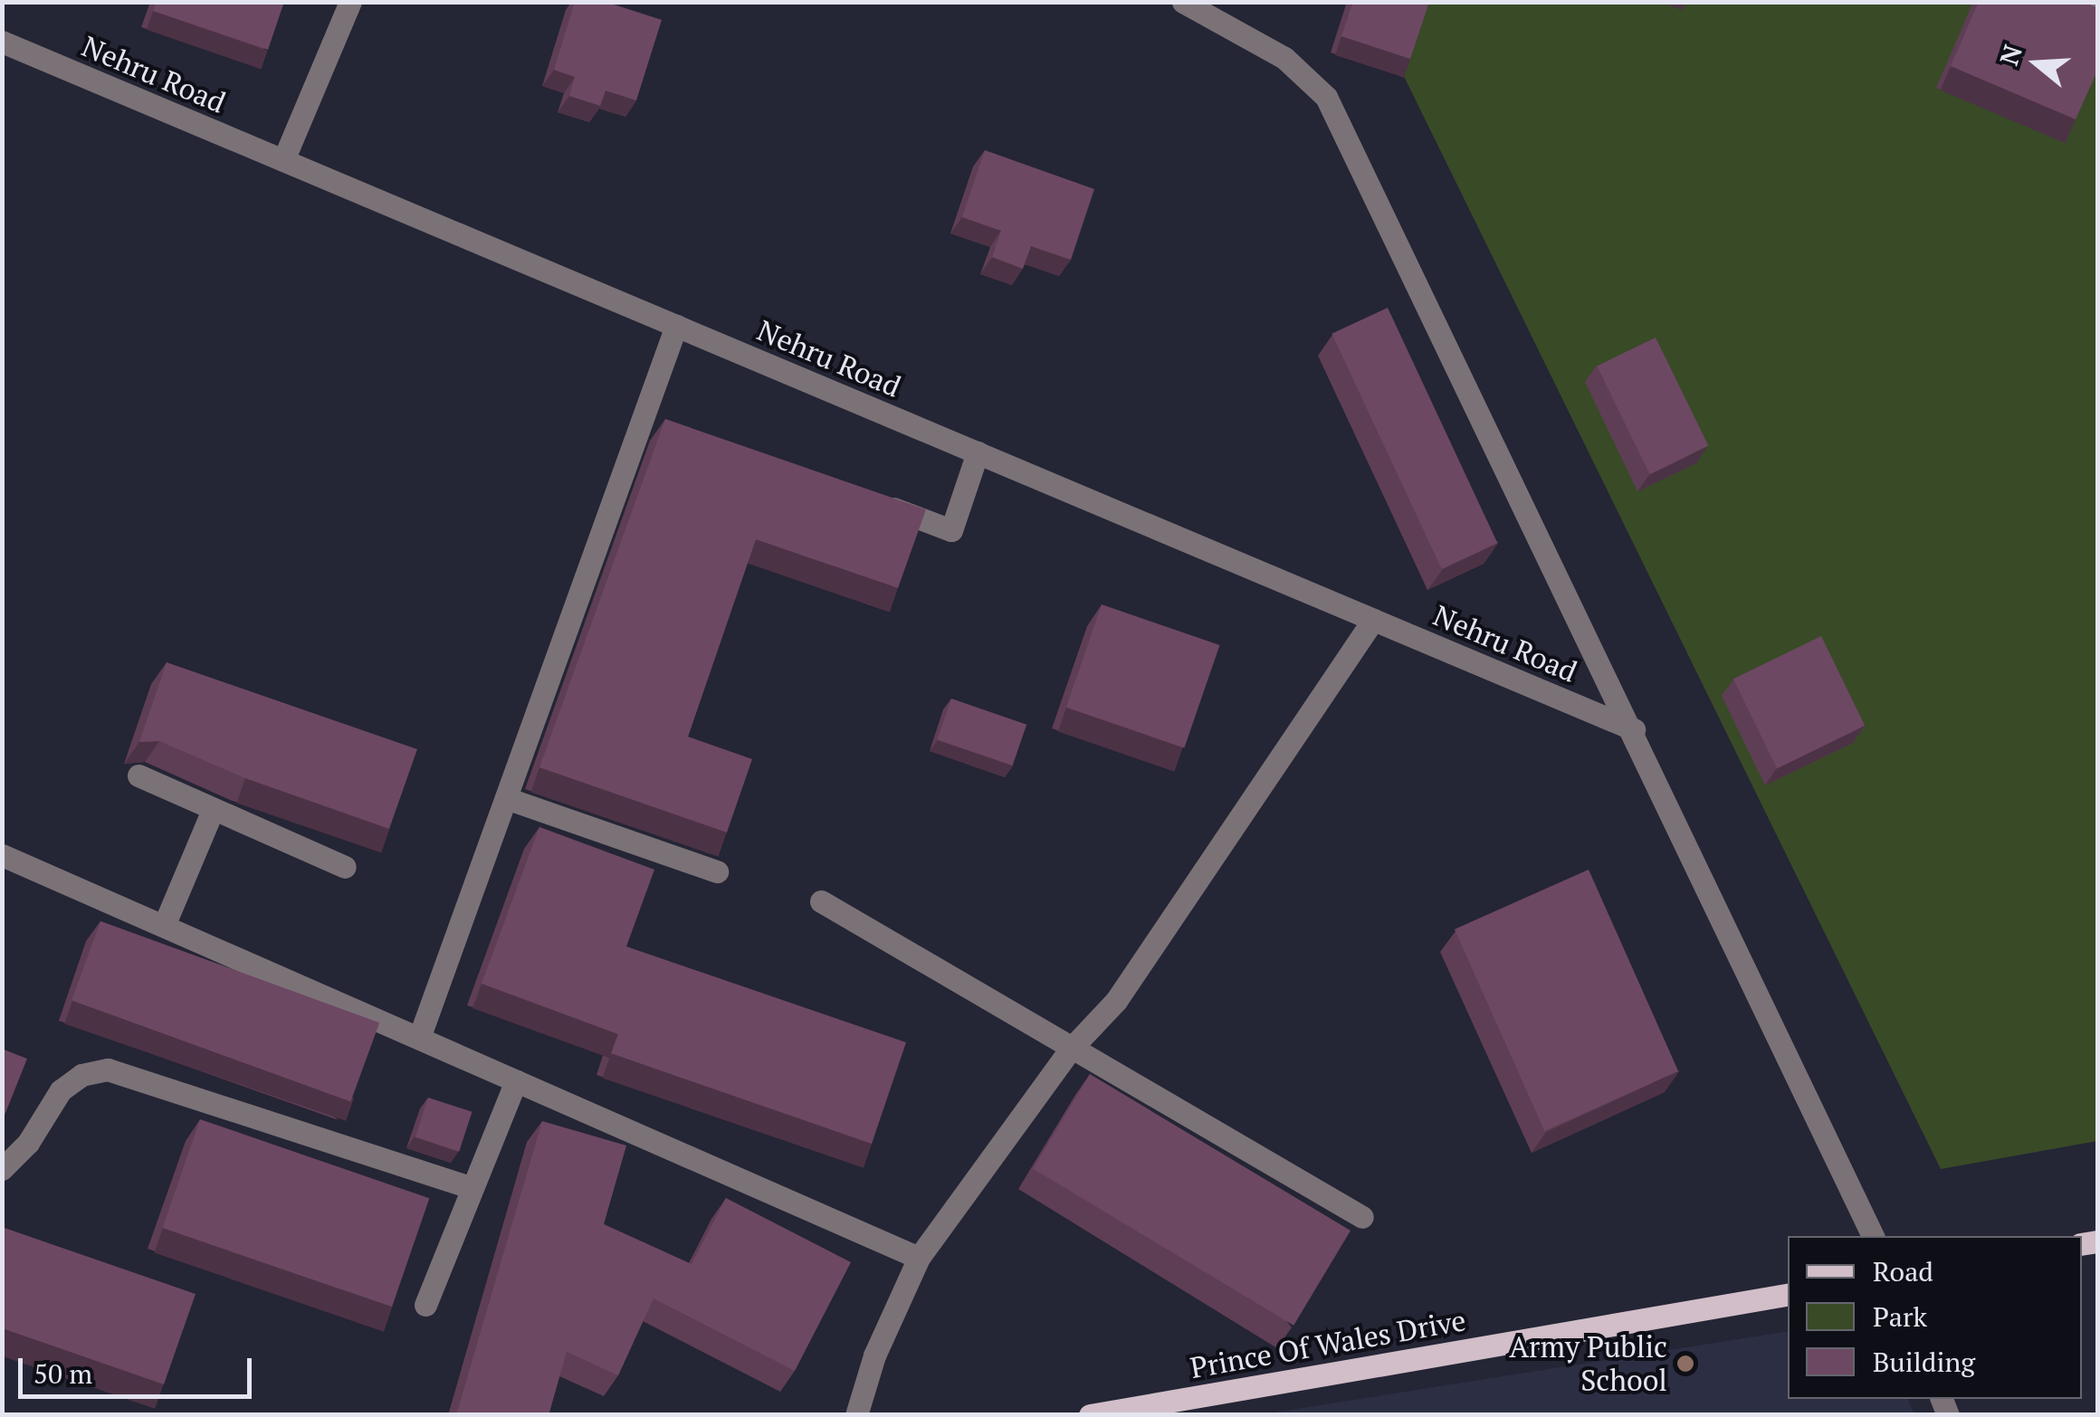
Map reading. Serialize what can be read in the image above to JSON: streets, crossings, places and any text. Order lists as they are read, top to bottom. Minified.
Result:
{"streets":{"main road":["Prince Of Wales Drive"],"street":["Nehru Road"]},"places":["Army Public School"],"legend":["Road","Park","Building"],"scale_bar":"50 m","north":"left"}
